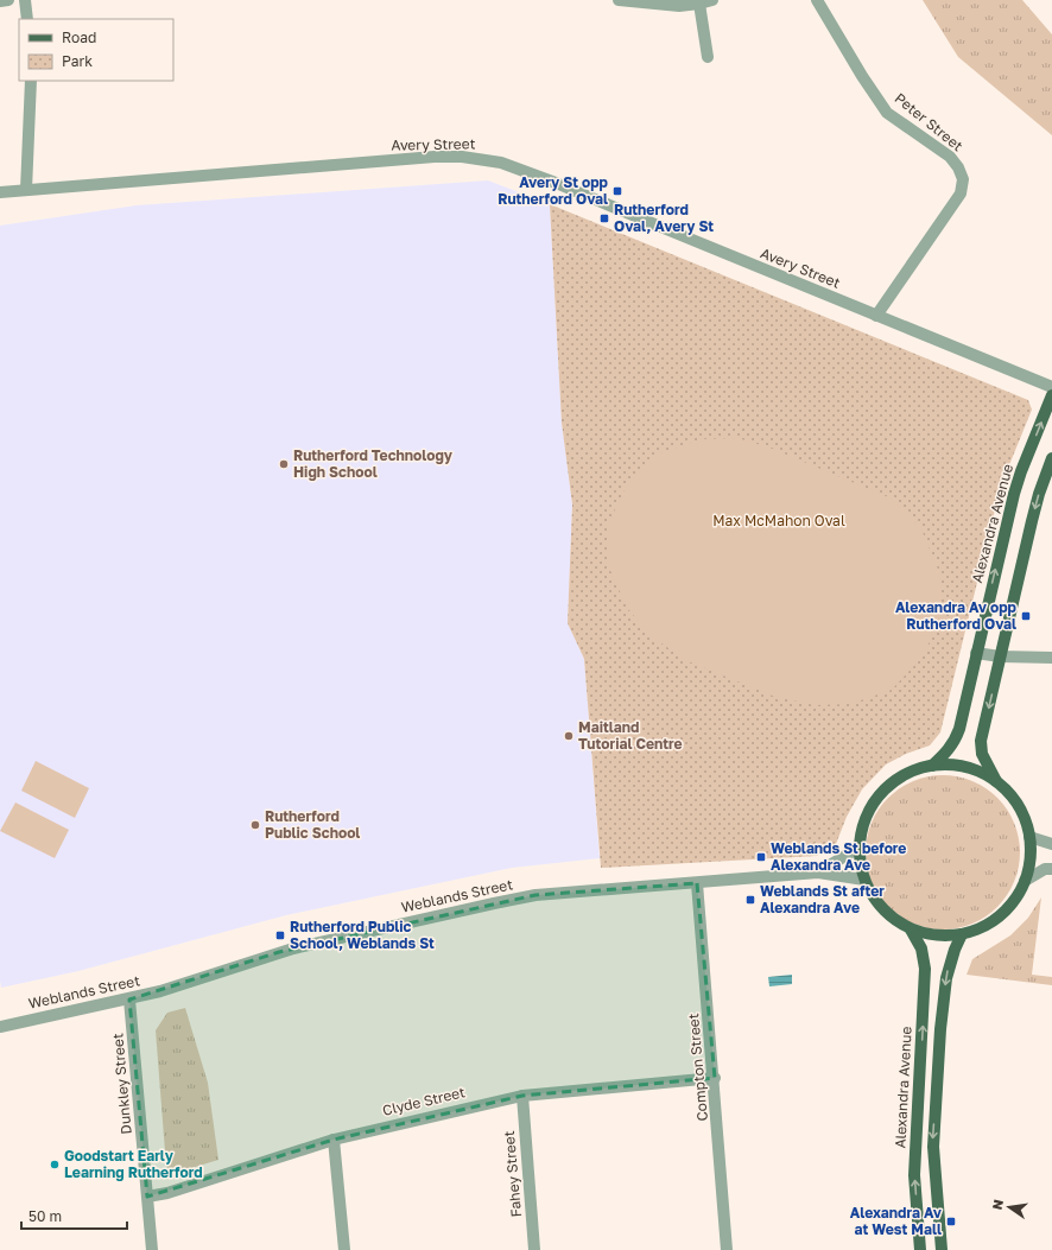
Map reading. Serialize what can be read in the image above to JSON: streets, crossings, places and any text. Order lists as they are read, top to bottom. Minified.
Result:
{"streets":{"main road":["Alexandra Avenue"],"street":["Peter Street","Avery Street","Weblands Street","Compton Street","Dunkley Street","Clyde Street","Fahey Street"]},"crossings":[["Peter Street","Avery Street"],["Weblands Street","Compton Street"],["Weblands Street","Dunkley Street"],["Compton Street","Clyde Street"],["Dunkley Street","Clyde Street"],["Clyde Street","Fahey Street"]],"parks":["Max McMahon Oval"],"places":{"transit":["Avery St opp Rutherford Oval","Rutherford Oval, Avery St","Alexandra Av opp Rutherford Oval","Weblands St before Alexandra Ave","Weblands St after Alexandra Ave","Rutherford Public School, Weblands St","Alexandra Av at West Mall"],"other":["Rutherford Technology High School","Maitland Tutorial Centre","Rutherford Public School","Goodstart Early Learning Rutherford"]},"legend":["Road","Park"],"scale_bar":"50 m","north":"left"}
